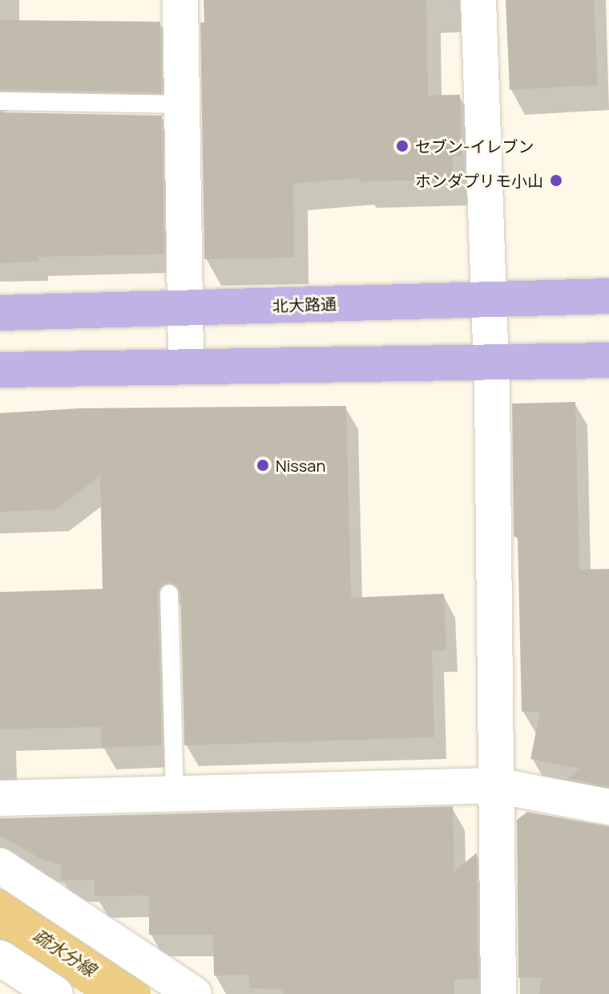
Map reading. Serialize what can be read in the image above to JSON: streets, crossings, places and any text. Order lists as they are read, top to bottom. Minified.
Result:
{"streets":{"main road":["北大路通"]},"water":["疏水分線"],"places":["セブン-イレブン","ホンダプリモ小山","Nissan"]}
